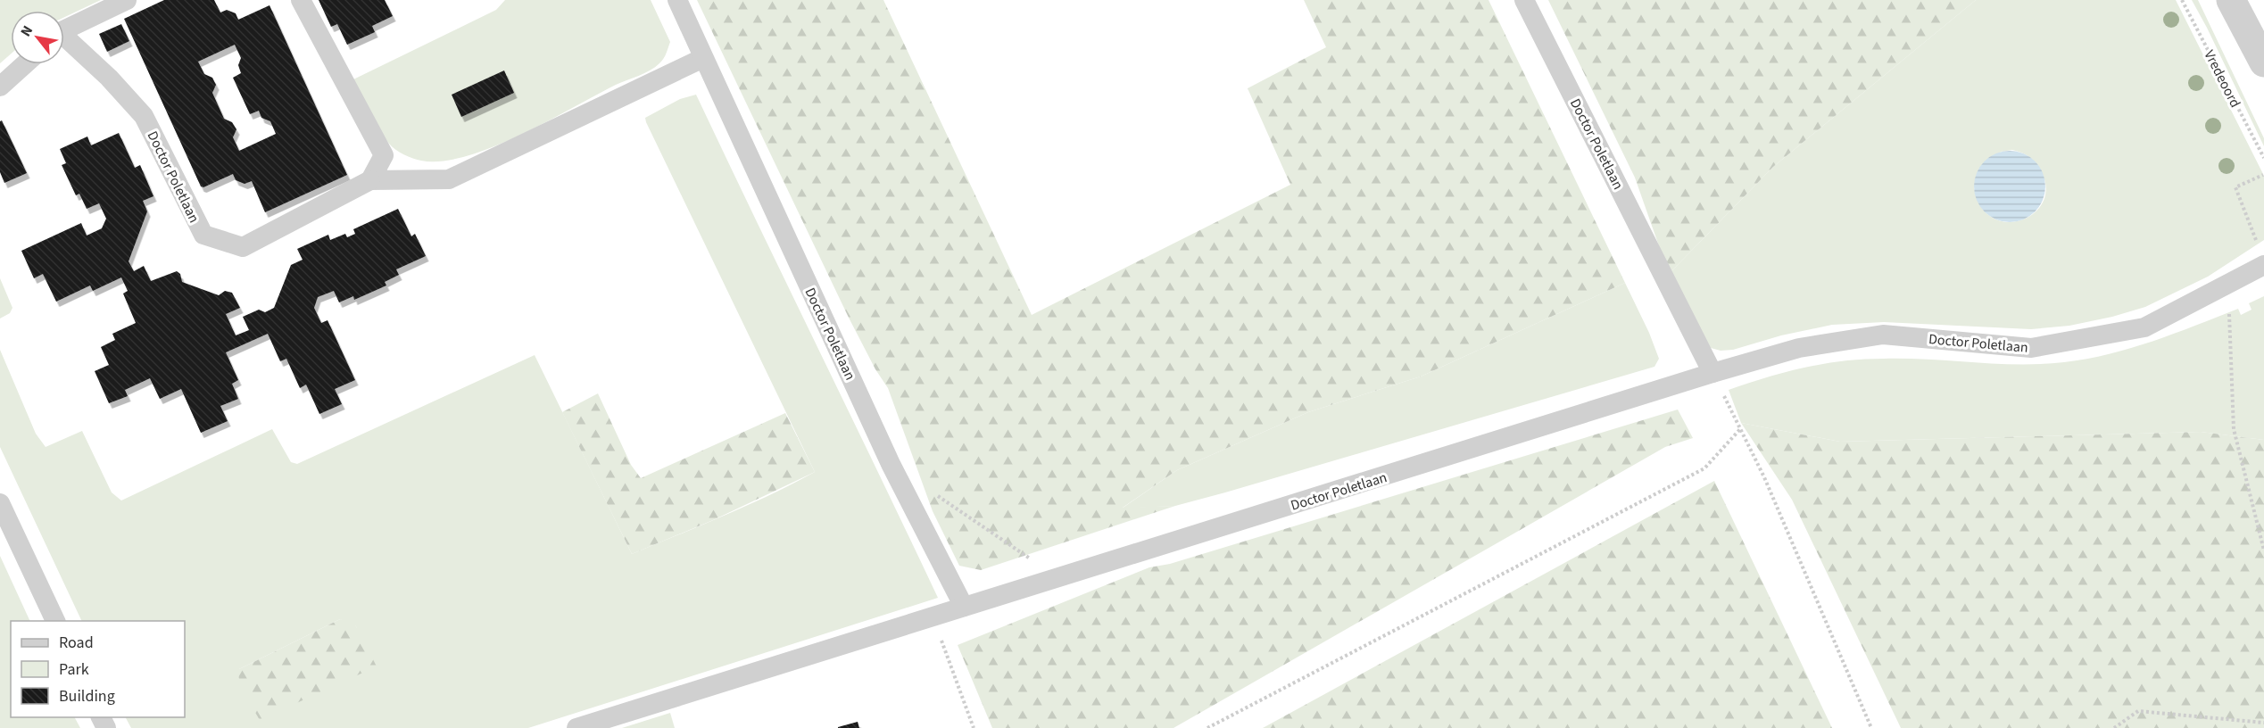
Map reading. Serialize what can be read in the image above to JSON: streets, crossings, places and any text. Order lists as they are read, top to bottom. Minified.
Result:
{"streets":{"lane":["Doctor Poletlaan"],"path":["Vredeoord"]},"legend":["Road","Park","Building"],"north":"top left"}
